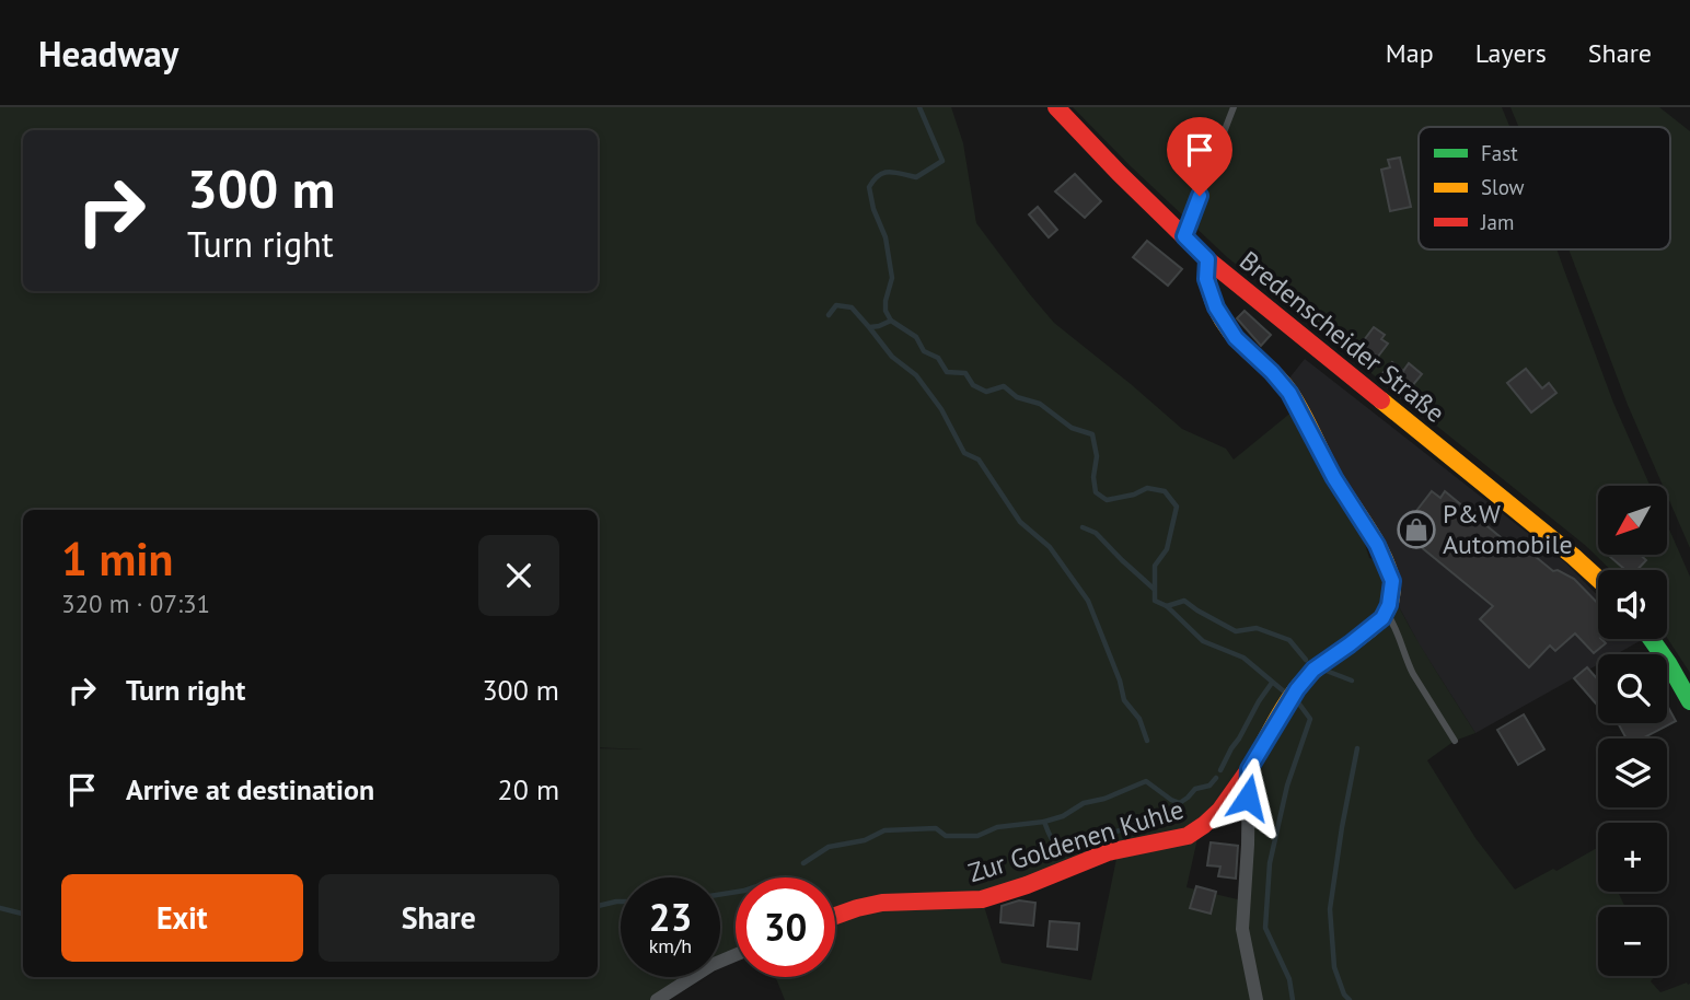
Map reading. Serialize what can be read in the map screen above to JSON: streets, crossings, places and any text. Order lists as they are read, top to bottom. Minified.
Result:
{"streets":{"street":["Bredenscheider Straße","Zur Goldenen Kuhle"]},"places":{"shop":["P&W Automobile"]},"legend":["Fast","Slow","Jam"],"north":"bottom left","page":{"header":"Headway","nav":["Map","Layers","Share"],"turn":["300 m","Turn right"],"map_buttons":["+","−"],"heading":["1 min","320 m · 07:31"],"list":[{"name":"Turn right","value":"300 m"},{"name":"Arrive at destination","value":"20 m"}],"buttons":["Exit","Share"],"speed":"23 km/h","limit":"30"}}
